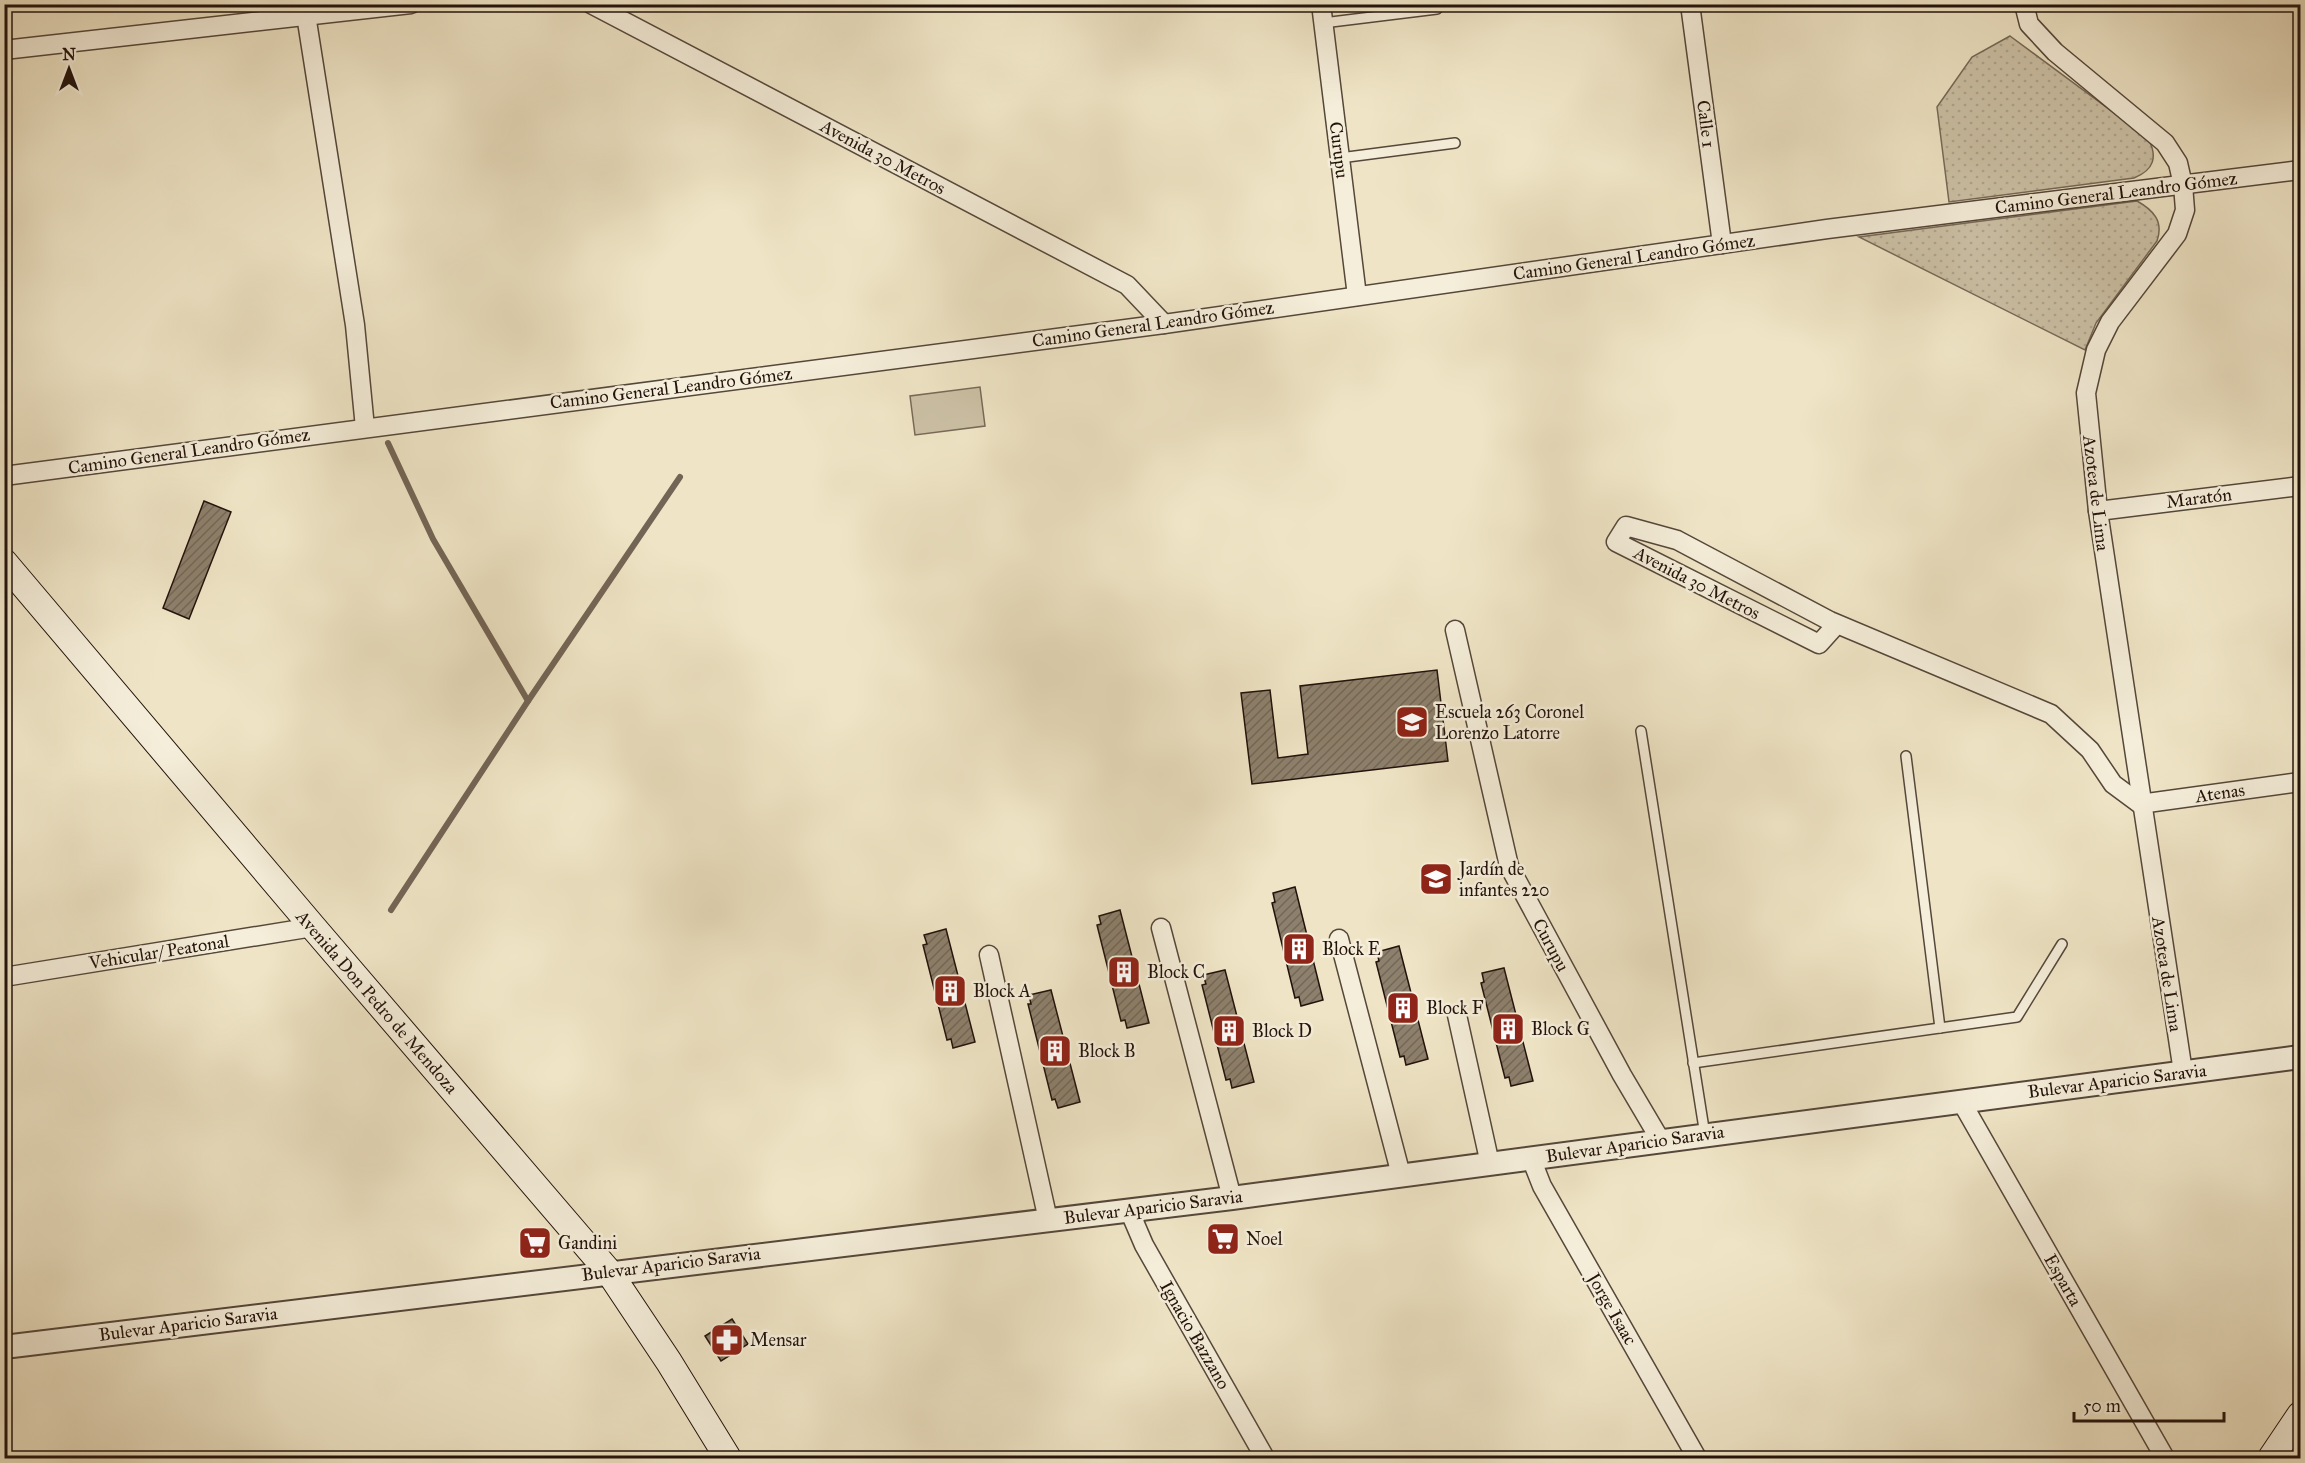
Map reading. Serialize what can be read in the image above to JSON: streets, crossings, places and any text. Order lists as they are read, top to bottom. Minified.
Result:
{"streets":{"main road":["Avenida Don Pedro de Mendoza"],"street":["Calle 1","Curupu","Avenida 30 Metros","Camino General Leandro Gómez","Azotea de Lima","Maratón","Atenas","Vehicular/ Peatonal","Bulevar Aparicio Saravia","Esparta","Jorge Isaac","Ignacio Bazzano"]},"crossings":[["Calle 1","Camino General Leandro Gómez"],["Curupu","Camino General Leandro Gómez"],["Curupu","Bulevar Aparicio Saravia"],["Avenida 30 Metros","Camino General Leandro Gómez"],["Avenida 30 Metros","Azotea de Lima"],["Avenida 30 Metros","Atenas"],["Camino General Leandro Gómez","Azotea de Lima"],["Azotea de Lima","Maratón"],["Azotea de Lima","Atenas"],["Azotea de Lima","Bulevar Aparicio Saravia"],["Vehicular/ Peatonal","Avenida Don Pedro de Mendoza"],["Avenida Don Pedro de Mendoza","Bulevar Aparicio Saravia"],["Bulevar Aparicio Saravia","Esparta"],["Bulevar Aparicio Saravia","Jorge Isaac"],["Bulevar Aparicio Saravia","Ignacio Bazzano"]],"places":{"school or university":["Escuela 263 Coronel Lorenzo Latorre","Jardín de infantes 220"],"building":["Block E","Block C","Block A","Block F","Block G","Block D","Block B"],"supermarket":["Noel","Gandini"],"pharmacy":["Mensar"]},"scale_bar":"50 m","north":"top"}
